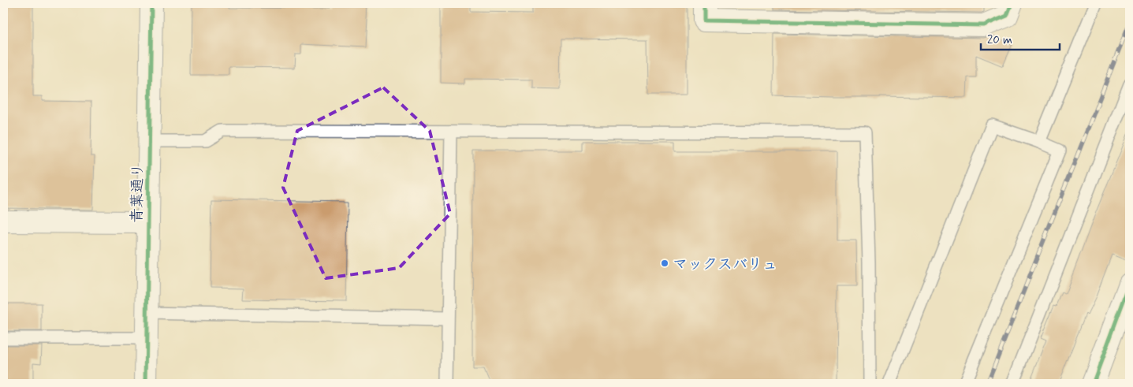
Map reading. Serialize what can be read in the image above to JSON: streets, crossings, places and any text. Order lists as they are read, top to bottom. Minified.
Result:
{"streets":{"street":["青葉通り"]},"places":["マックスバリュ"],"scale_bar":"20 m"}
